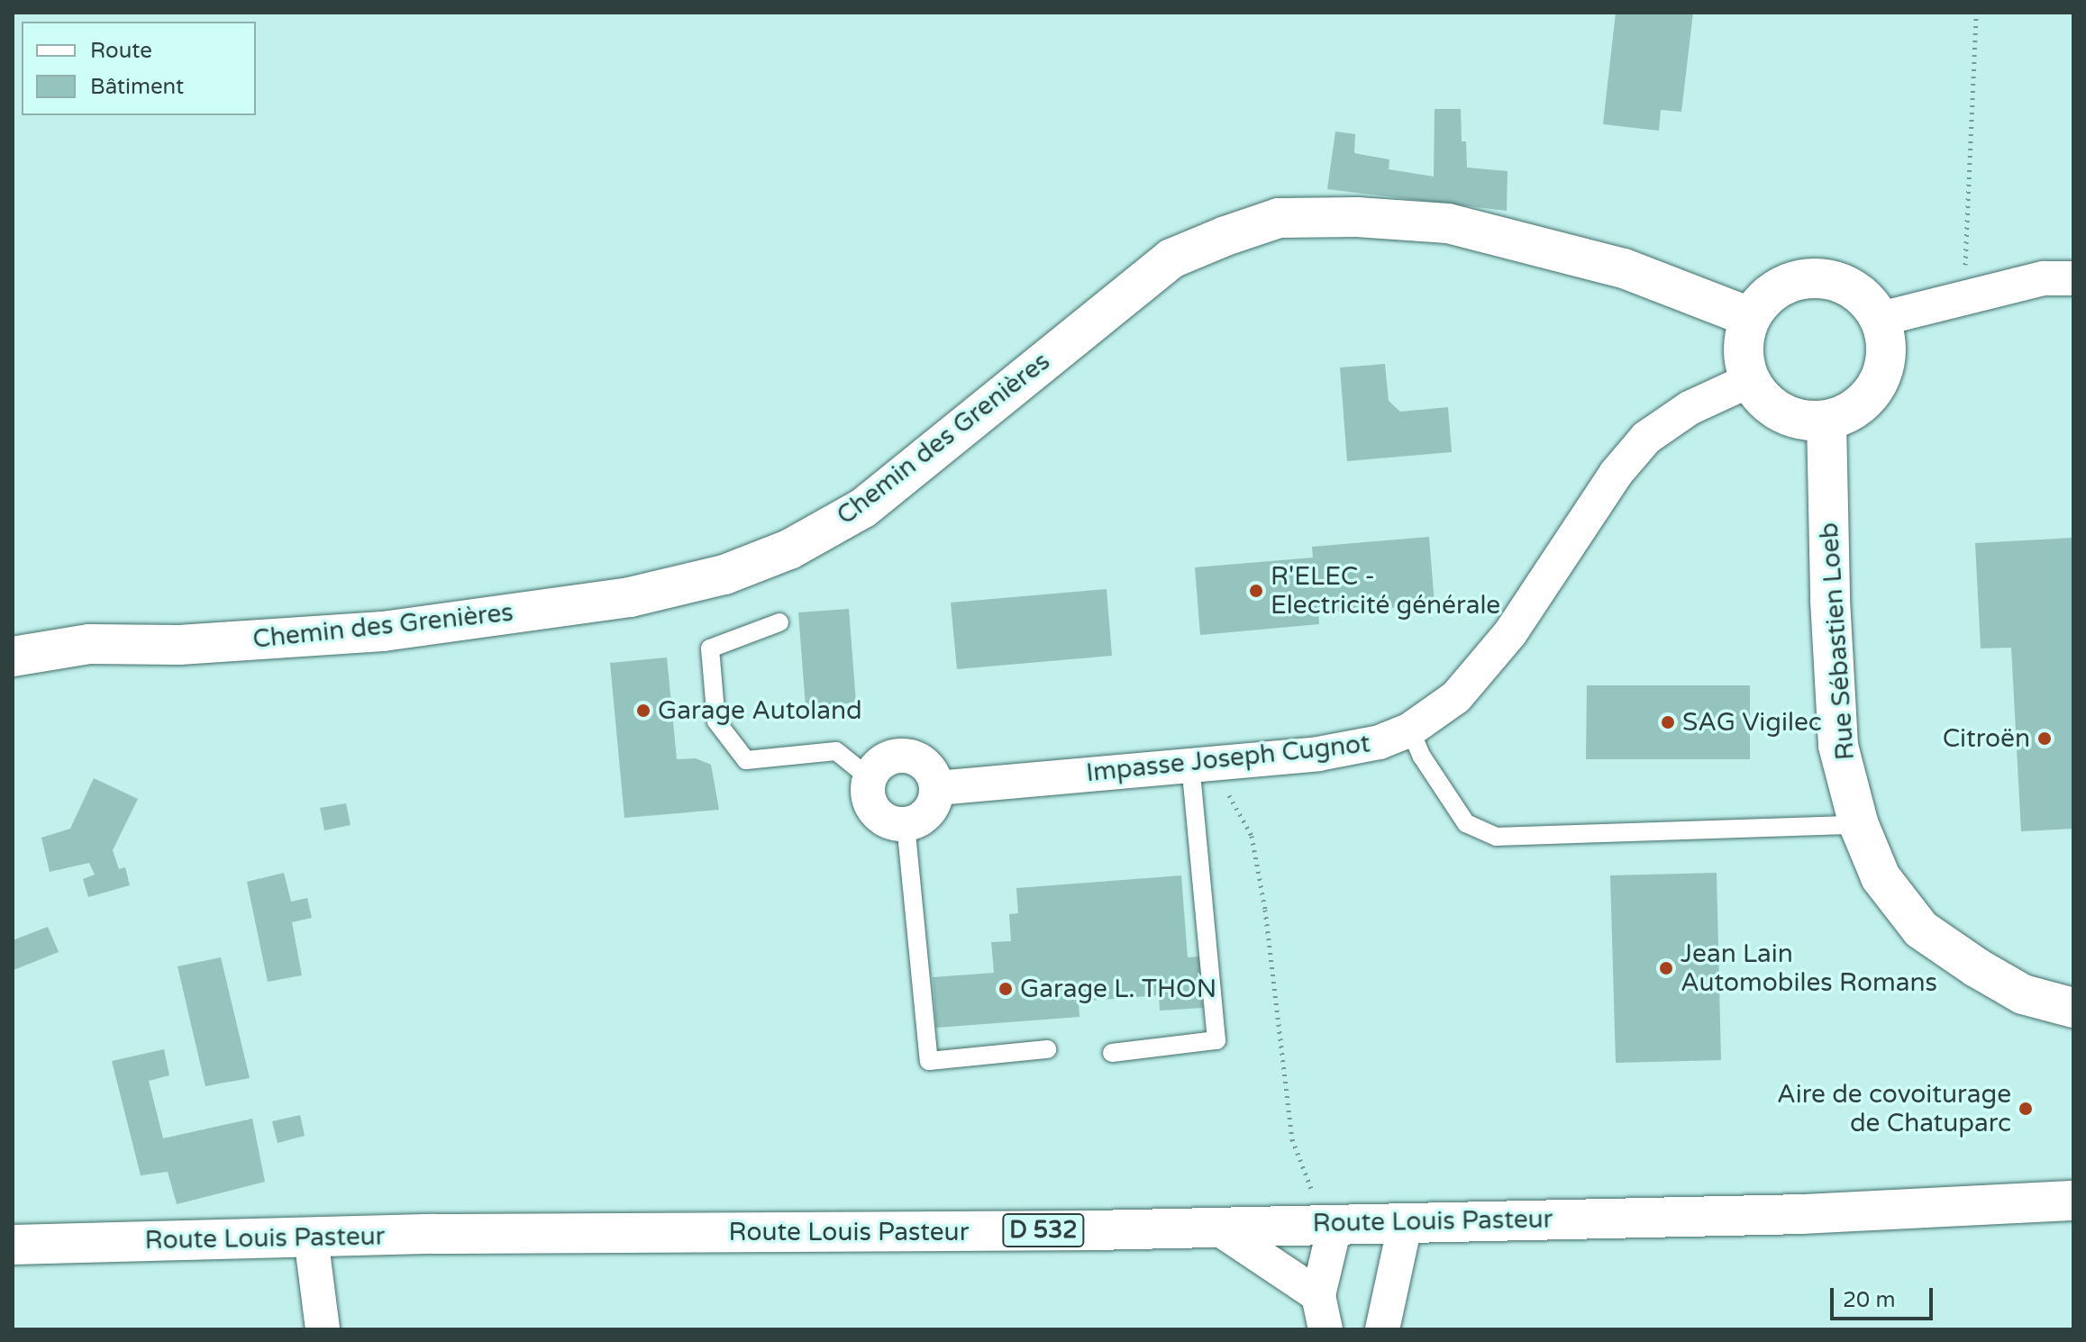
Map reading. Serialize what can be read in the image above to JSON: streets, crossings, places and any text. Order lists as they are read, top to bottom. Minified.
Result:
{"streets":{"street":["Chemin des Grenières","Rue Sébastien Loeb","Impasse Joseph Cugnot","Route Louis Pasteur","D 532"]},"crossings":[["Chemin des Grenières","Rue Sébastien Loeb"],["Chemin des Grenières","Impasse Joseph Cugnot"],["Rue Sébastien Loeb","Impasse Joseph Cugnot"]],"places":["R'ELEC - Electricité générale","Garage Autoland","SAG Vigilec","Citroën","Jean Lain Automobiles Romans","Garage L. THON","Aire de covoiturage de Chatuparc"],"legend":["Route","Bâtiment"],"scale_bar":"20 m"}
